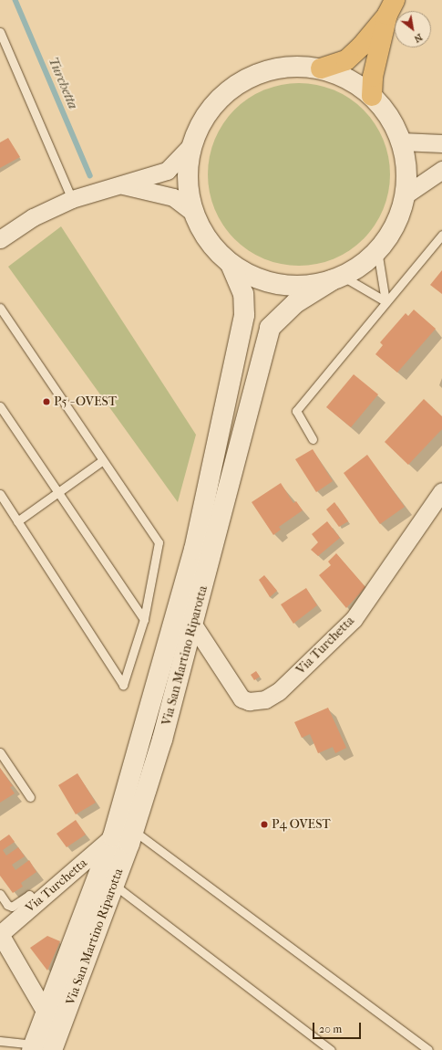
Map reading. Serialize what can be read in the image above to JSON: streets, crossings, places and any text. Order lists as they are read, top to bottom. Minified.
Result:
{"streets":{"street":["Via Turchetta","Via San Martino Riparotta"]},"crossings":[["Via Turchetta","Via San Martino Riparotta"]],"water":["Turchetta"],"places":["P5 - OVEST","P4 OVEST"],"scale_bar":"20 m","north":"bottom right"}
